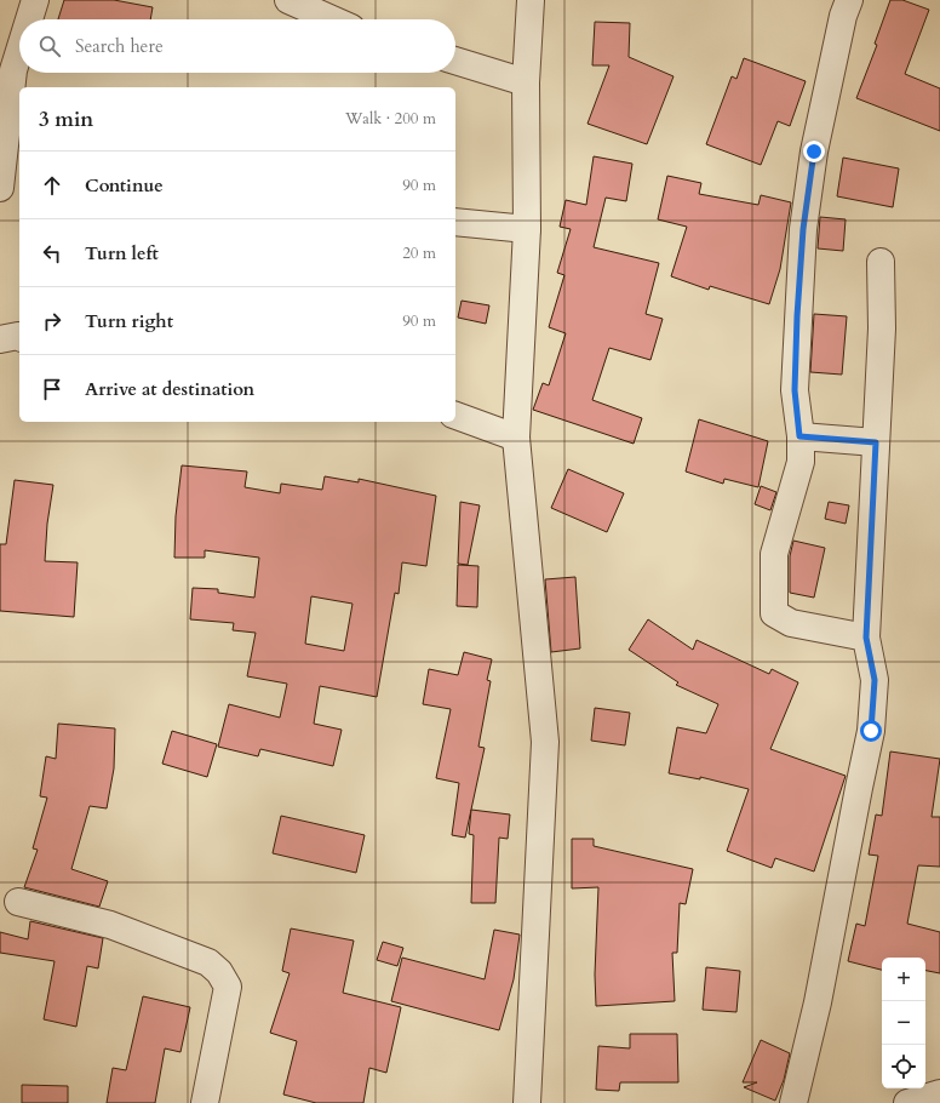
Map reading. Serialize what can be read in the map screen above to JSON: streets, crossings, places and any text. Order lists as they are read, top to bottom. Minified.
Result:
{"page":{"search":"Search here","heading":["3 min","Walk · 200 m"],"list":[["Continue","90 m"],["Turn left","20 m"],["Turn right","90 m"],"Arrive at destination"],"map_buttons":["+","−"]}}
